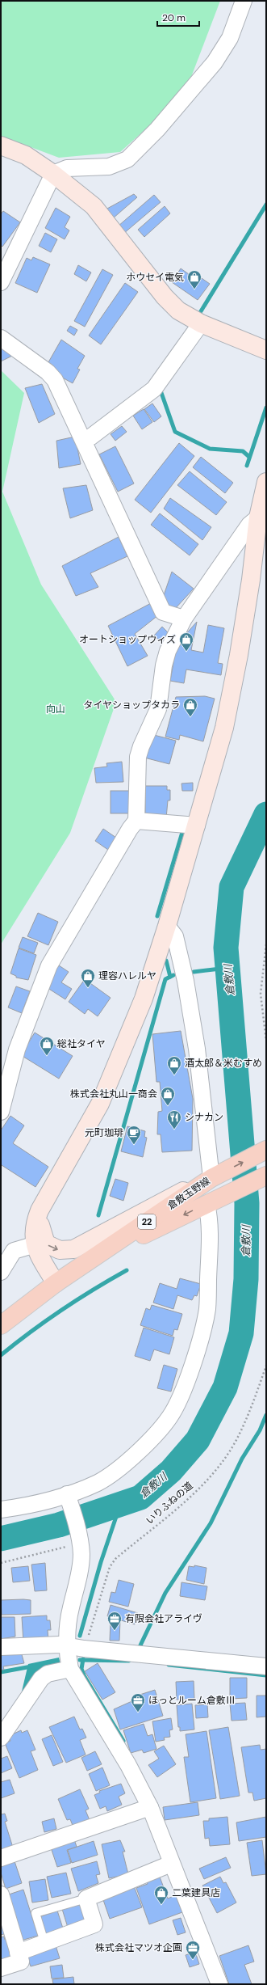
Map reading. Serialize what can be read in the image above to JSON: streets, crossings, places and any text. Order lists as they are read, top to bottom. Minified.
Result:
{"streets":{"main road":["倉敷玉野線","22"],"path":["いりふねの道"]},"water":["倉敷川"],"parks":["向山"],"places":{"shop":["ホウセイ電気","オートショップウィズ","タイヤショップタカラ","理容ハレルヤ","総社タイヤ","酒太郎＆米むすめ","株式会社丸山一商会","二葉建具店"],"restaurant":["シナカン"],"cafe":["元町珈琲"],"office":["有限会社アライヴ","ほっとルーム倉敷Ⅲ","株式会社マツオ企画"]},"scale_bar":"20 m"}
